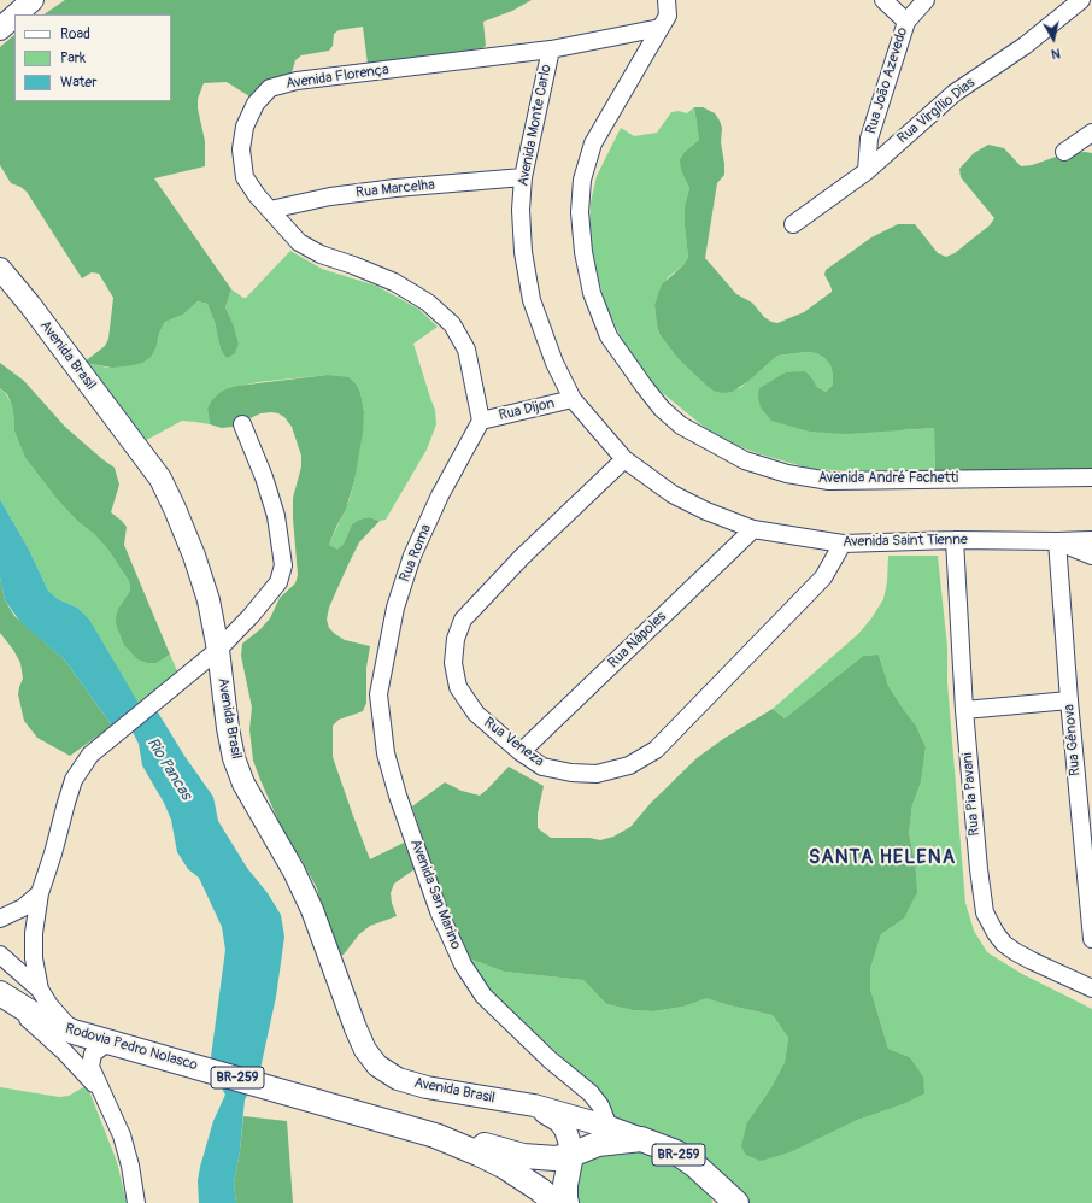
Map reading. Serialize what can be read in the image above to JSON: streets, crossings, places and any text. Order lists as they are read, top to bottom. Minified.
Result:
{"streets":{"highway":["Rodovia Pedro Nolasco","BR-259"],"main road":["Avenida Brasil"],"street":["Avenida Florença","Rua João Azevedo","Rua Virgílio Dias","Avenida Monte Carlo","Rua Marcelha","Rua Dijon","Avenida André Fachetti","Avenida Saint Tienne","Rua Roma","Rua Nápoles","Rua Gênova","Rua Veneza","Rua Pia Pavani","Avenida San Marino"]},"crossings":[["Avenida Florença","Avenida Monte Carlo"],["Avenida Florença","Rua Marcelha"],["Avenida Florença","Rua Dijon"],["Avenida Florença","Avenida André Fachetti"],["Avenida Florença","Rua Roma"],["Rua João Azevedo","Rua Virgílio Dias"],["Avenida Monte Carlo","Rua Marcelha"],["Avenida Monte Carlo","Rua Dijon"],["Avenida Monte Carlo","Avenida Saint Tienne"],["Avenida Monte Carlo","Rua Nápoles"],["Avenida Monte Carlo","Rua Veneza"],["Avenida Brasil","Avenida San Marino"],["Avenida Brasil","Rodovia Pedro Nolasco"],["Rua Dijon","Rua Roma"],["Avenida Saint Tienne","Rua Nápoles"],["Avenida Saint Tienne","Rua Gênova"],["Avenida Saint Tienne","Rua Veneza"],["Avenida Saint Tienne","Rua Pia Pavani"],["Rua Roma","Avenida San Marino"],["Rua Nápoles","Rua Veneza"],["Rodovia Pedro Nolasco","BR-259"]],"districts":["SANTA HELENA"],"water":["Rio Pancas"],"legend":["Road","Park","Water"],"north":"bottom"}
